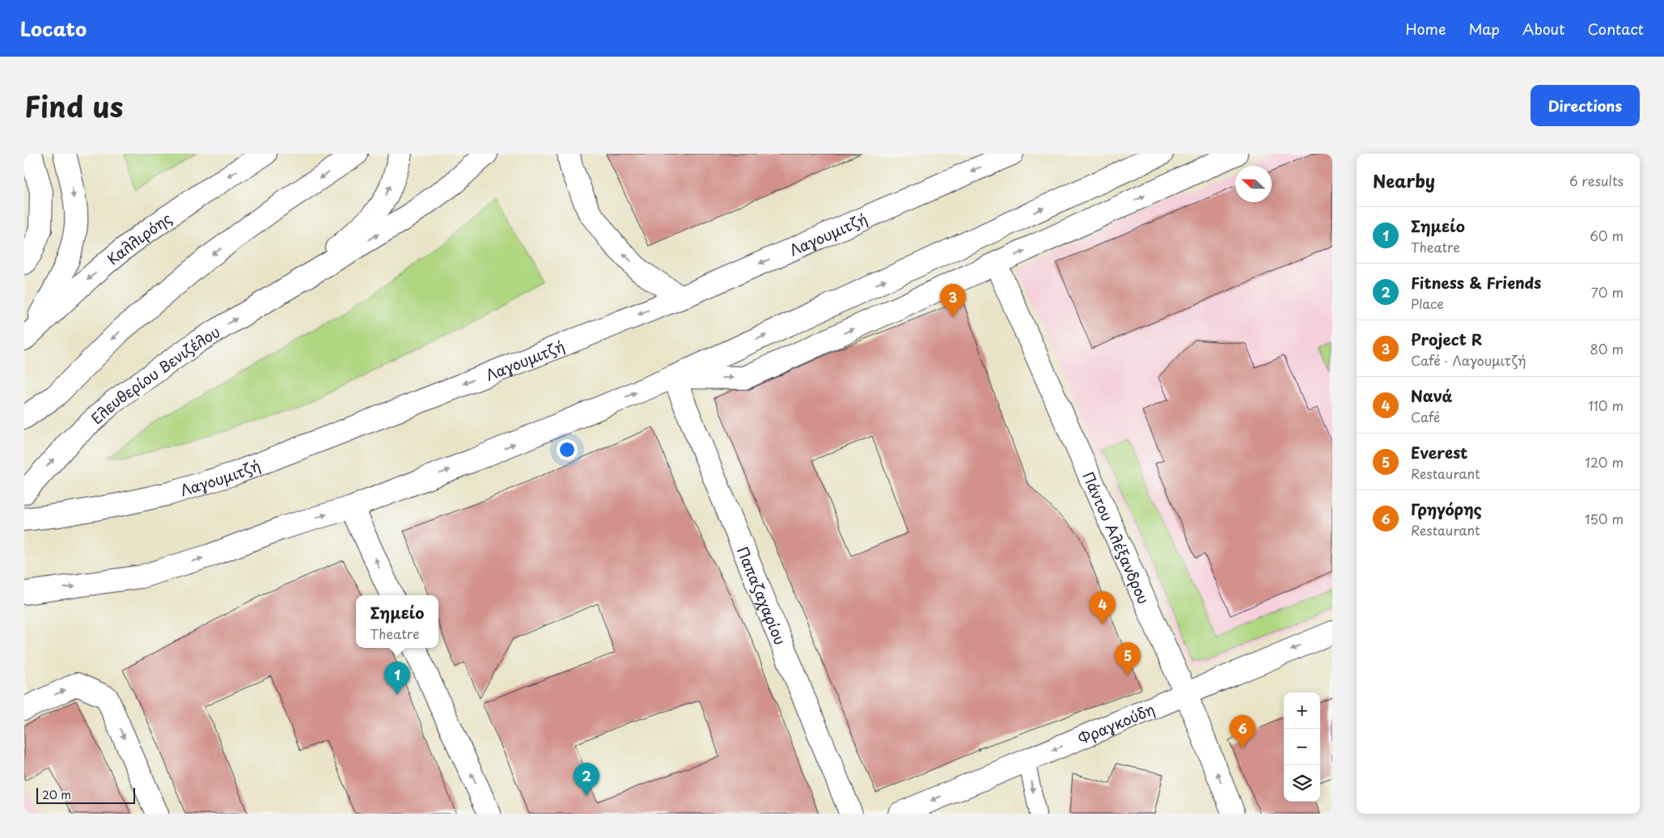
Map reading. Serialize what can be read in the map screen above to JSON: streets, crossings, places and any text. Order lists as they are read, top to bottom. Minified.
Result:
{"streets":{"main road":["Λαγουμιτζή","Καλλιρόης","Ελευθερίου Βενιζέλου","Πάντου Αλέξανδρου","Παπαζαχαρίου","Φραγκούδη"]},"crossings":[["Πάντου Αλέξανδρου","Φραγκούδη"]],"one_way":["Φραγκούδη"],"scale_bar":"20 m","north":"left","page":{"header":"Locato","nav":["Home","Map","About","Contact"],"title":"Find us","buttons":"Directions","heading":["Nearby","6 results"],"list":[{"mark":"1","name":"Σημείο","note":"Theatre","value":"60 m"},{"mark":"2","name":"Fitness & Friends","note":"Place","value":"70 m"},{"mark":"3","name":"Project R","note":"Café · Λαγουμιτζή","value":"80 m"},{"mark":"4","name":"Νανά","note":"Café","value":"110 m"},{"mark":"5","name":"Everest","note":"Restaurant","value":"120 m"},{"mark":"6","name":"Γρηγόρης","note":"Restaurant","value":"150 m"}],"pins":["3","4","5","1","6","2"],"popup":["Σημείο","Theatre"],"map_buttons":["+","−"],"scale":"20 m"}}
